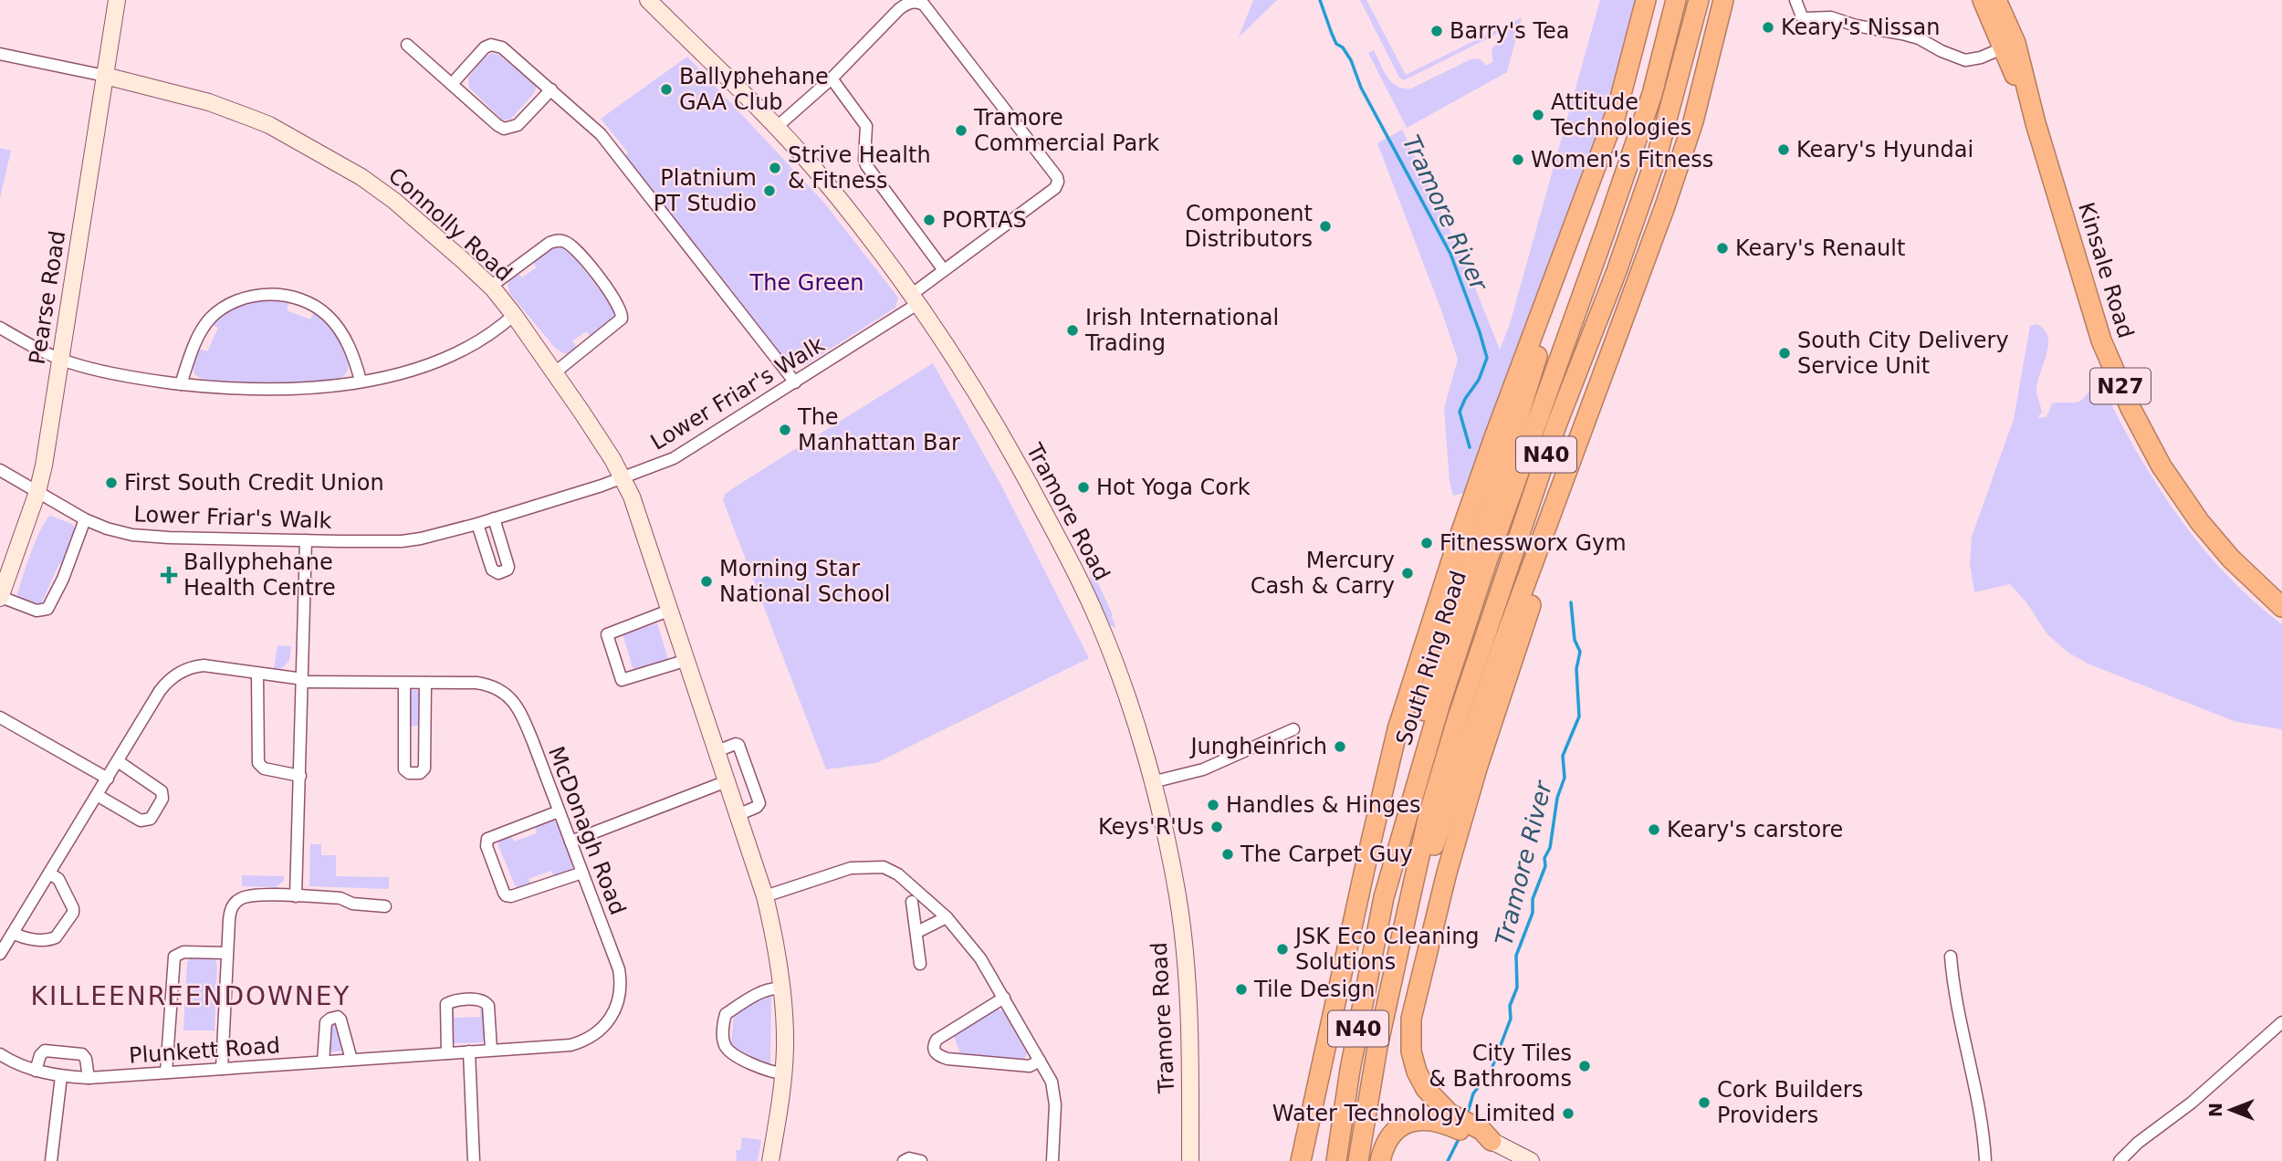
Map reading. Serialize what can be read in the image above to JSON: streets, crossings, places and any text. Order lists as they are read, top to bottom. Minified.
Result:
{"streets":{"highway":["Kinsale Road","N27","N40","South Ring Road"],"street":["Connolly Road","Pearse Road","Lower Friar's Walk","Tramore Road","McDonagh Road","Plunkett Road"]},"crossings":[["Connolly Road","Pearse Road"],["Connolly Road","Lower Friar's Walk"],["Pearse Road","Lower Friar's Walk"],["Lower Friar's Walk","Tramore Road"],["McDonagh Road","Plunkett Road"]],"districts":["KILLEENREENDOWNEY"],"water":["Tramore River"],"parks":["The Green"],"places":{"other":["Keary's Nissan","Barry's Tea","Ballyphehane GAA Club","Attitude Technologies","Tramore Commercial Park","Keary's Hyundai","Women's Fitness","Strive Health & Fitness","Platnium PT Studio","PORTAS","Component Distributors","Keary's Renault","Irish International Trading","South City Delivery Service Unit","The Manhattan Bar","First South Credit Union","Hot Yoga Cork","Fitnessworx Gym","Mercury Cash & Carry","Morning Star National School","Jungheinrich","Handles & Hinges","Keys'R'Us","Keary's carstore","The Carpet Guy","JSK Eco Cleaning Solutions","Tile Design","City Tiles & Bathrooms","Cork Builders Providers","Water Technology Limited"],"health":["Ballyphehane Health Centre"]},"north":"left"}
